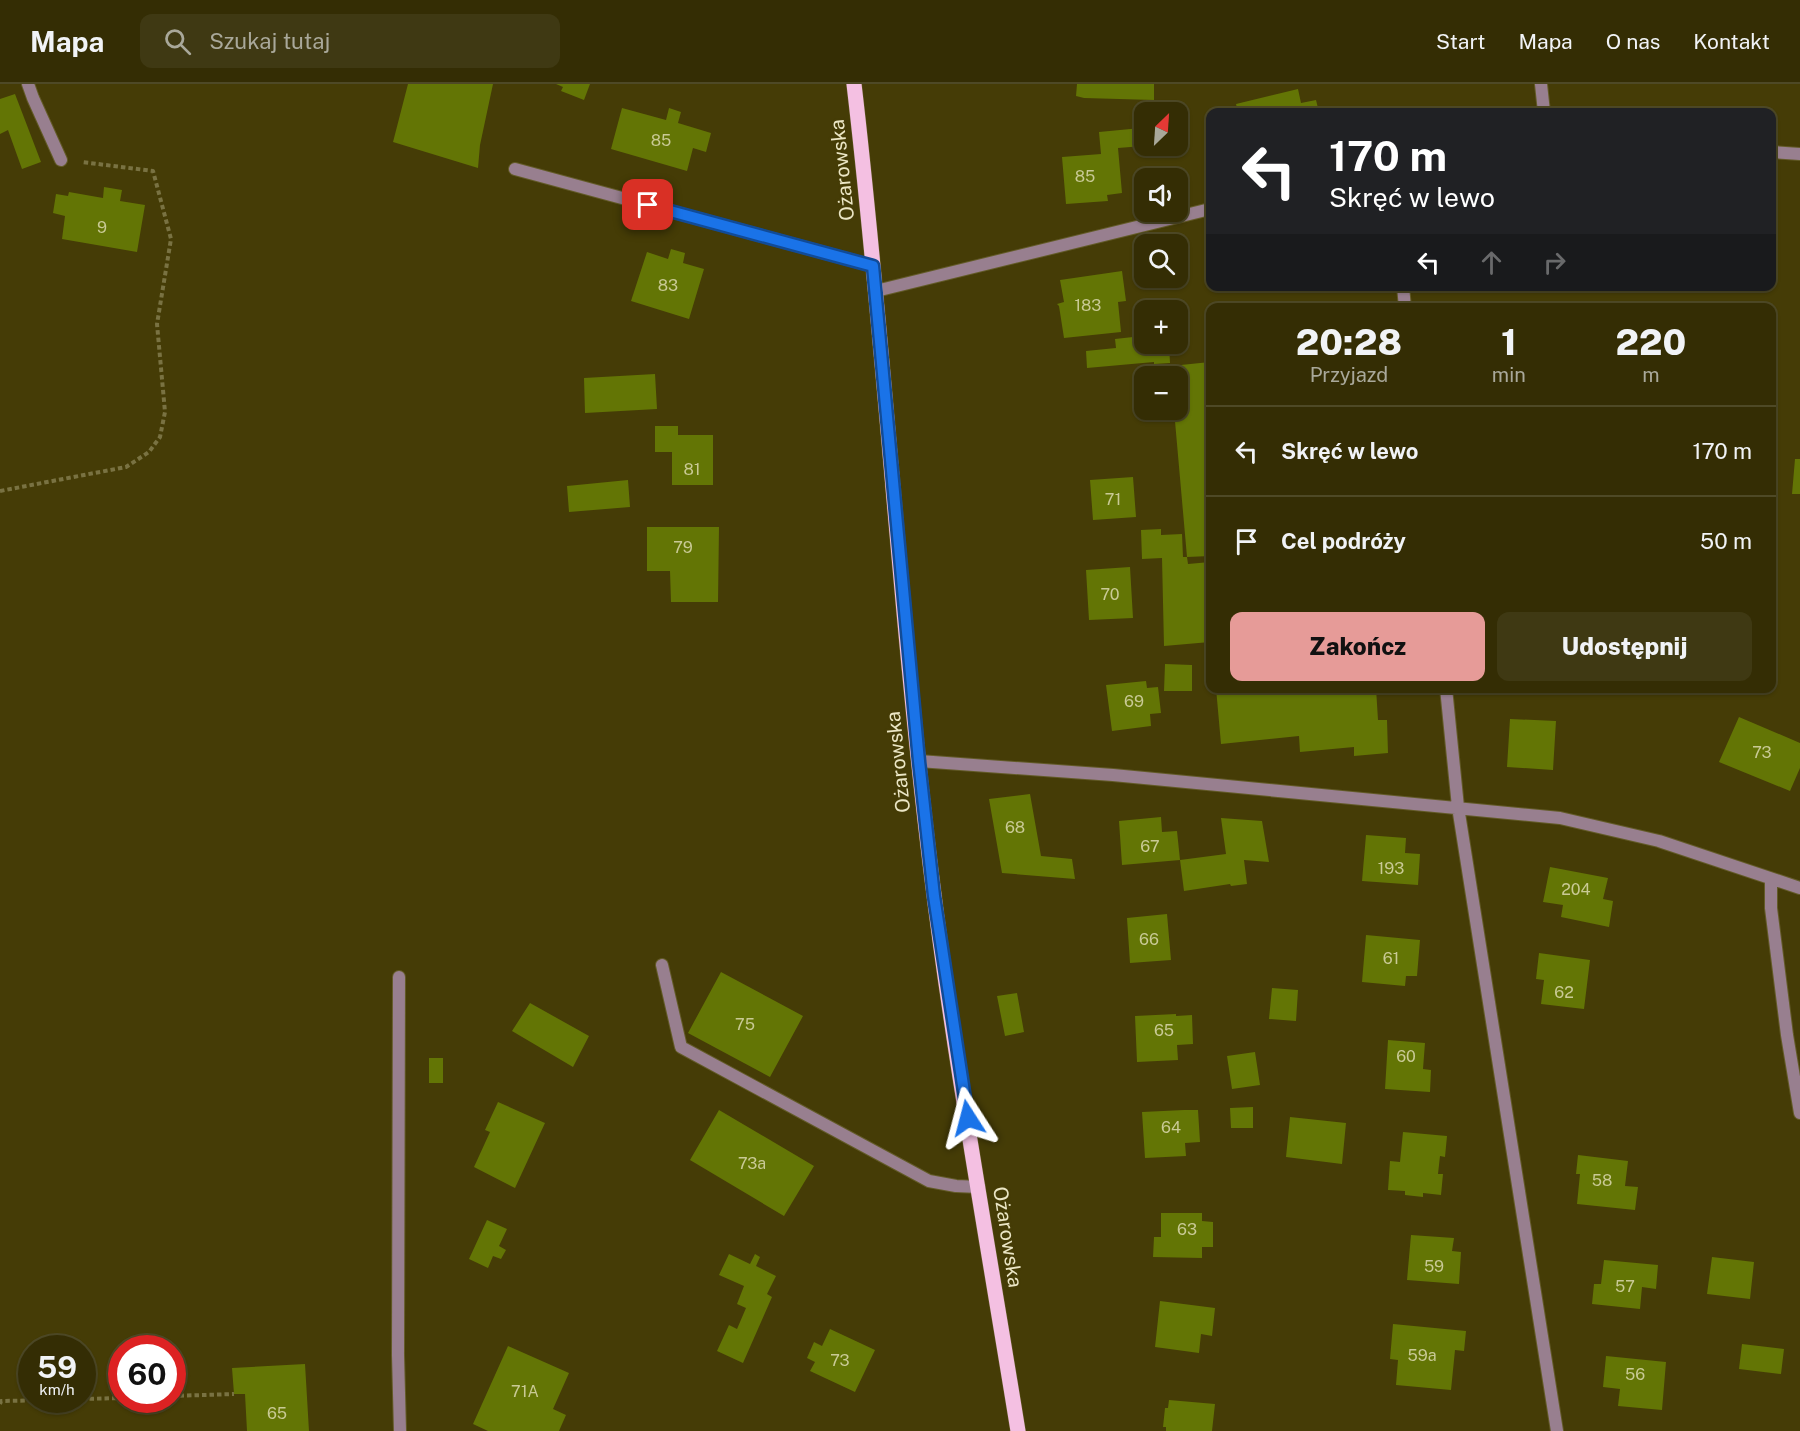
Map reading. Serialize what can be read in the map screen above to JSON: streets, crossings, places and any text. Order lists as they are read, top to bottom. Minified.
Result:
{"streets":{"main road":["Ożarowska"]},"house_numbers":["85","85","9","83","183","81","71","79","70","69","73","68","67","193","204","66","61","62","75","65","60","64","73a","58","63","59","57","59a","73","56","71A","65"],"north":"top right","page":{"header":"Mapa","search":"Szukaj tutaj","nav":["Start","Mapa","O nas","Kontakt"],"map_buttons":["+","−"],"turn":["170 m","Skręć w lewo"],"eta":["20:28","Przyjazd","1","min","220","m"],"list":[{"name":"Skręć w lewo","value":"170 m"},{"name":"Cel podróży","value":"50 m"}],"buttons":["Zakończ","Udostępnij"],"speed":"59 km/h","limit":"60"}}
